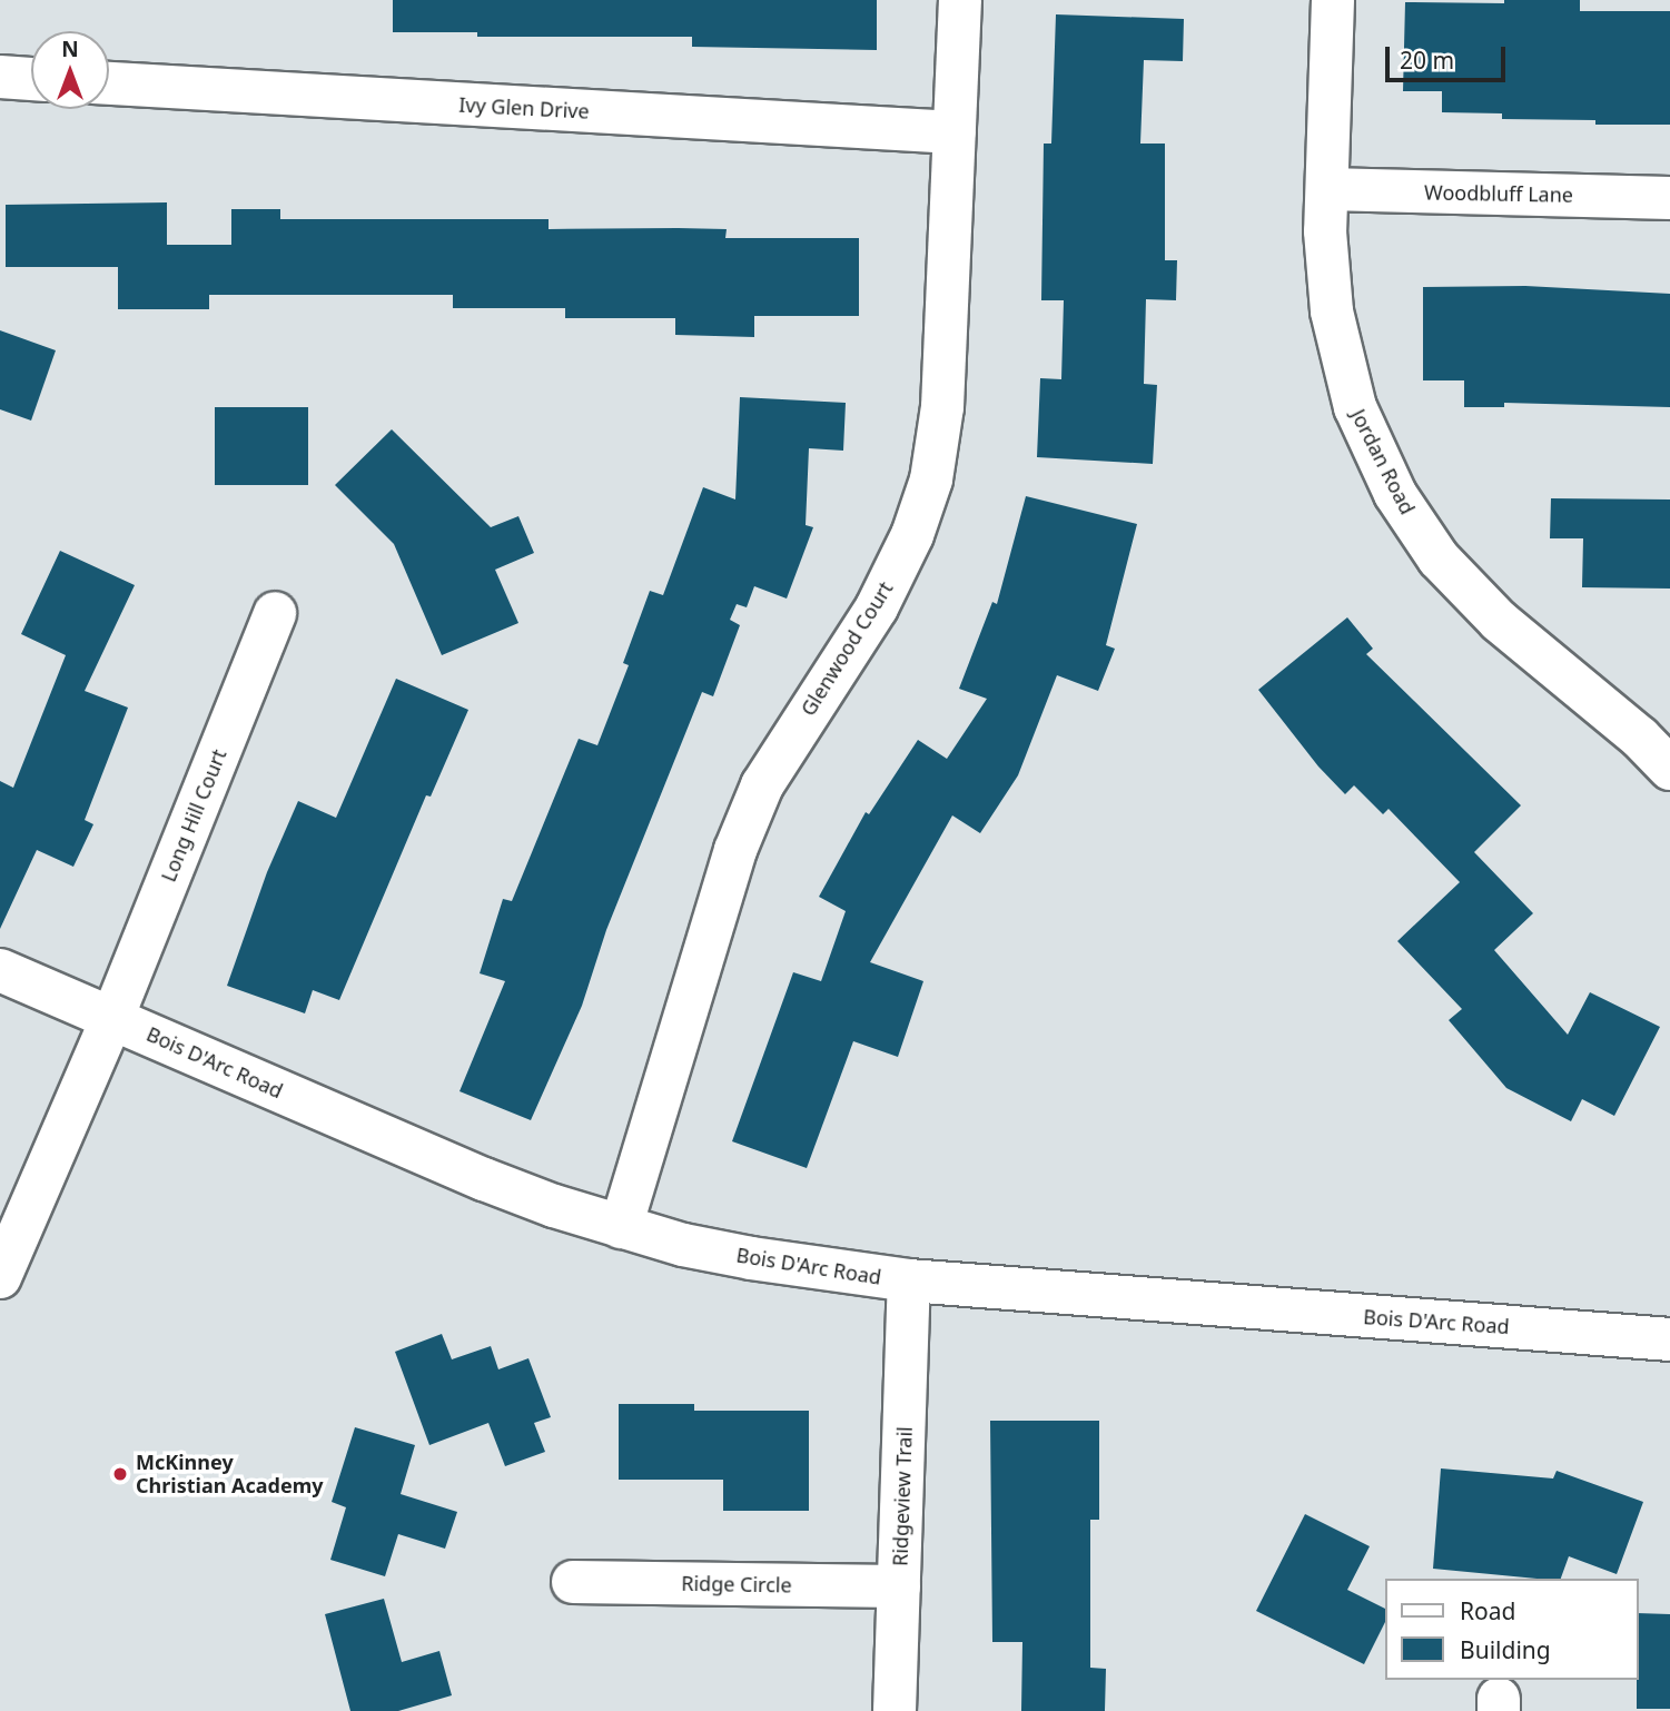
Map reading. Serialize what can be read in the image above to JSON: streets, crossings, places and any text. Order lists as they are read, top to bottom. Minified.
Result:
{"streets":{"street":["Ivy Glen Drive","Woodbluff Lane","Jordan Road","Glenwood Court","Long Hill Court","Bois D'Arc Road","Ridgeview Trail","Ridge Circle"]},"crossings":[["Ivy Glen Drive","Glenwood Court"],["Woodbluff Lane","Jordan Road"],["Glenwood Court","Bois D'Arc Road"],["Long Hill Court","Bois D'Arc Road"],["Bois D'Arc Road","Ridgeview Trail"],["Ridgeview Trail","Ridge Circle"]],"places":["McKinney Christian Academy"],"legend":["Road","Building"],"scale_bar":"20 m","north":"top"}
